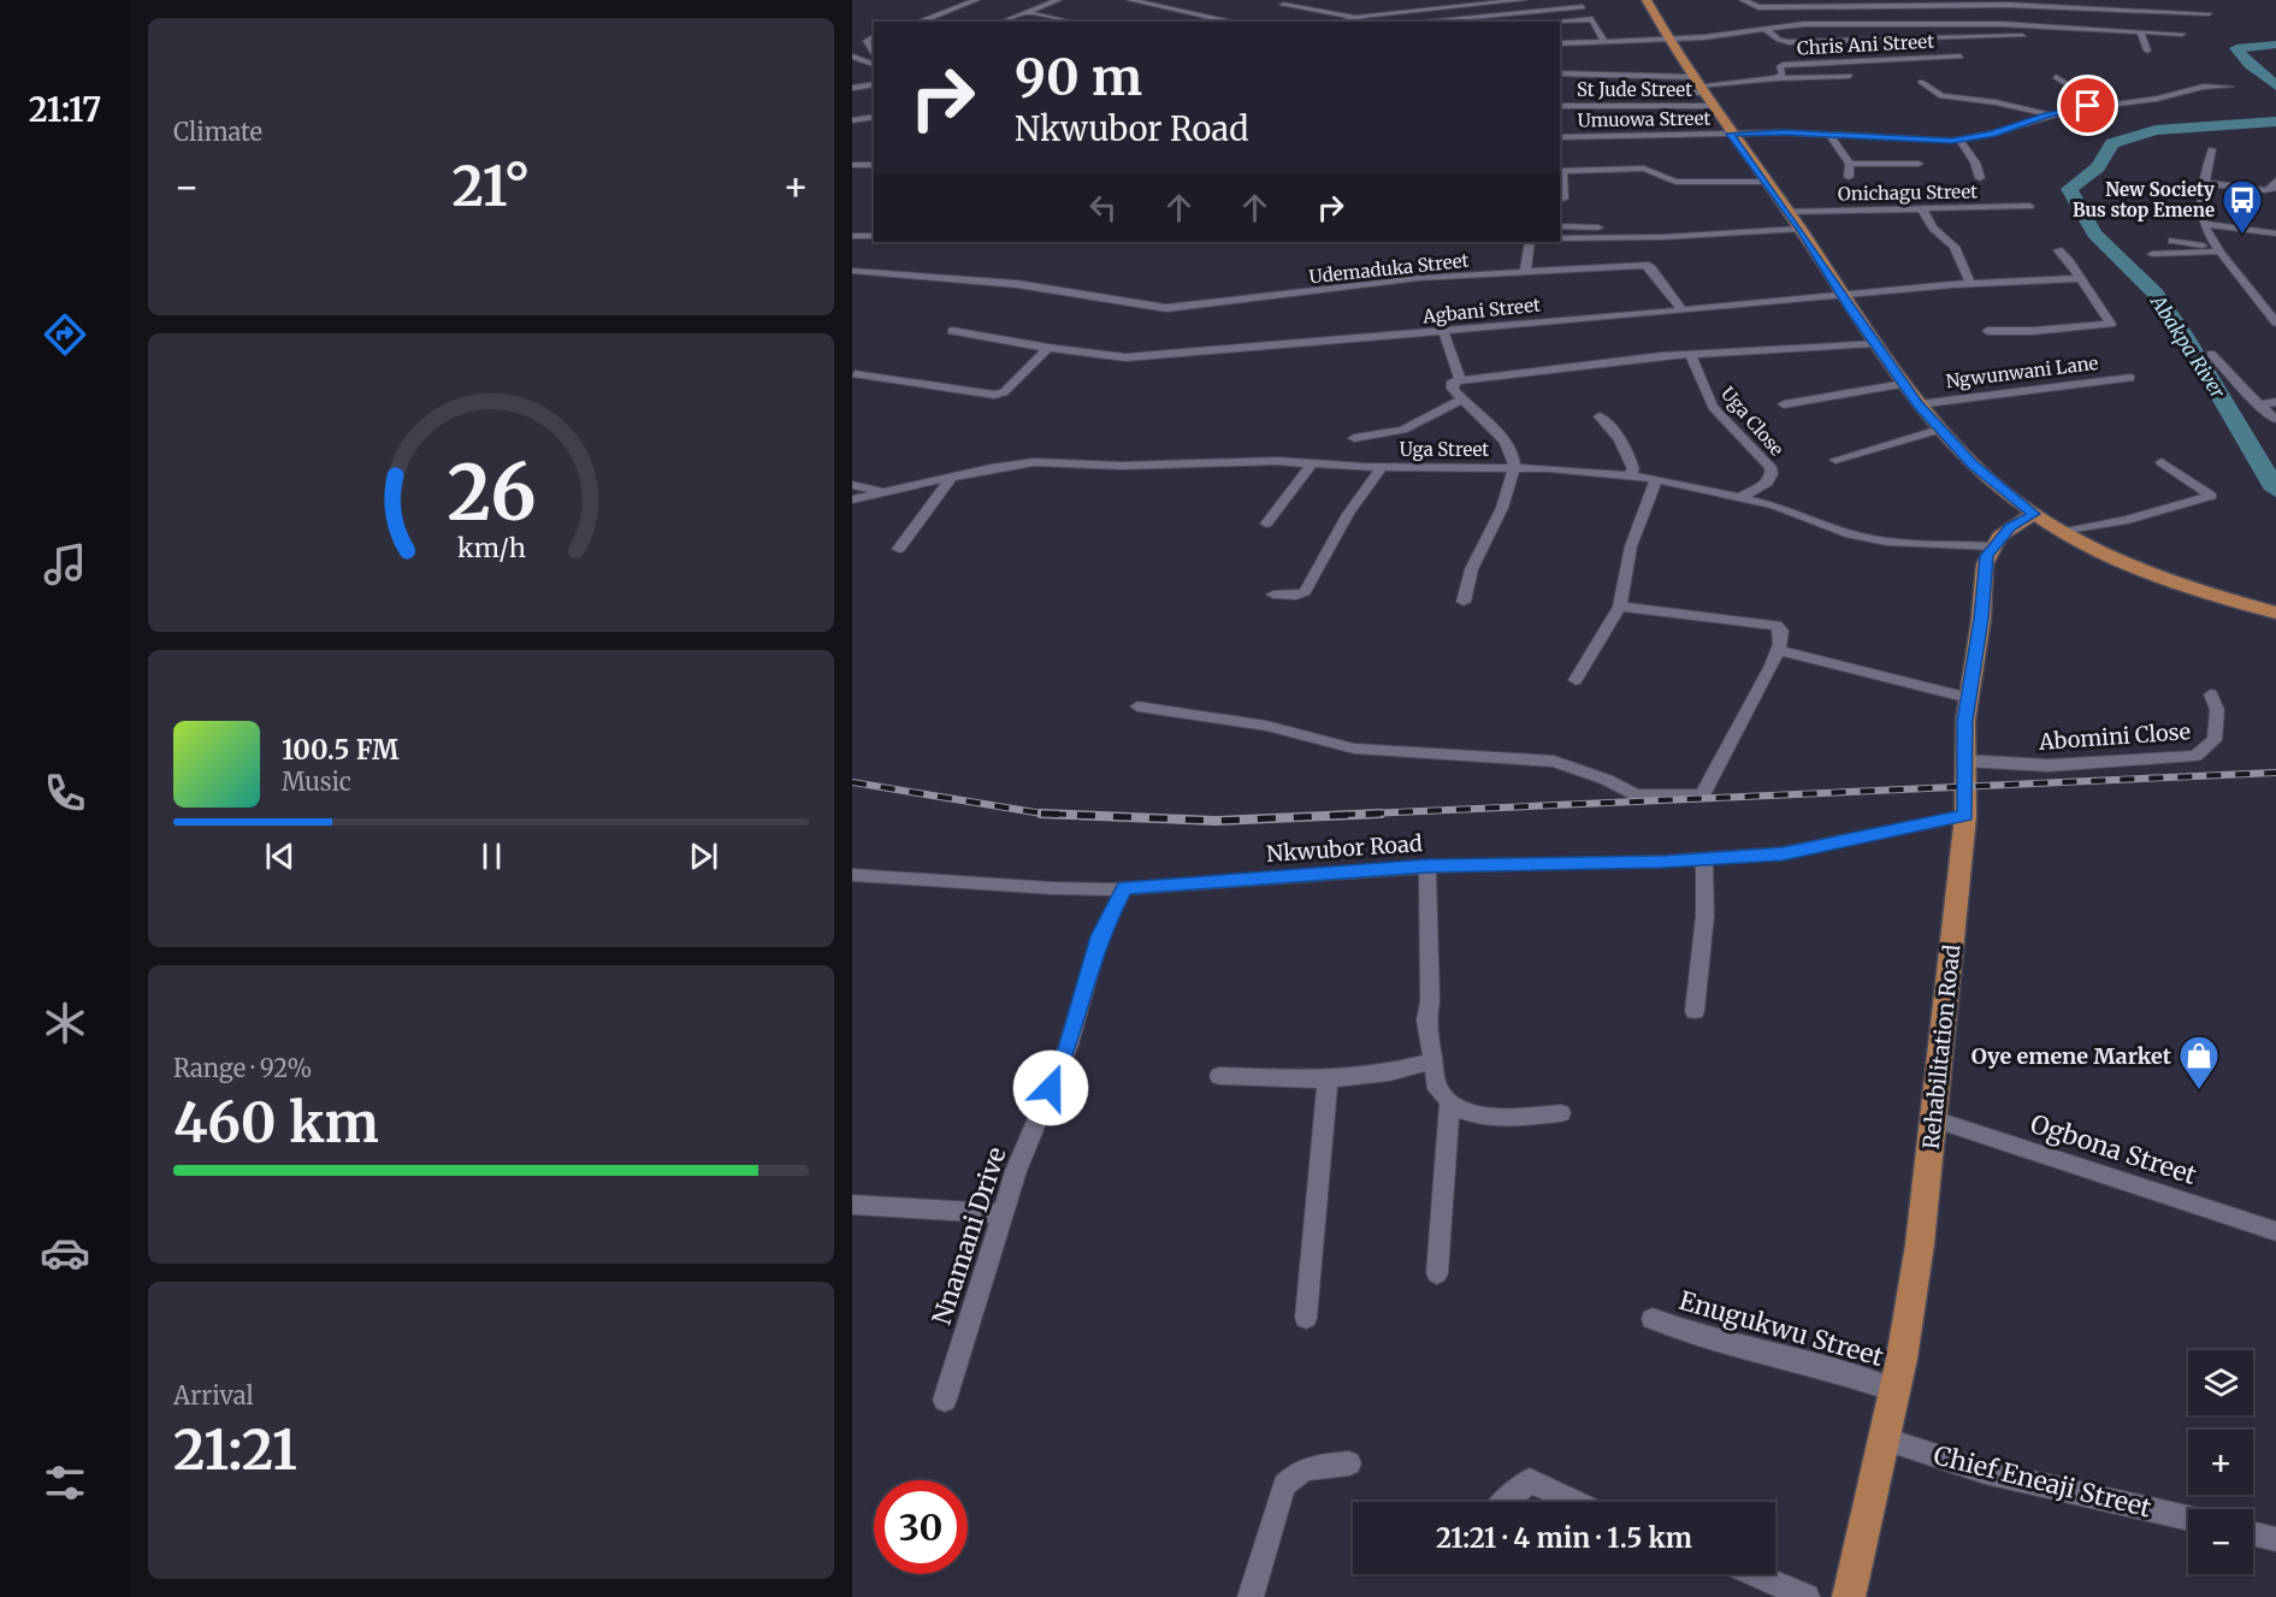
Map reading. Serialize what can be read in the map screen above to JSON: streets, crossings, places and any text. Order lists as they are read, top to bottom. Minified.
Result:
{"streets":{"main road":["Rehabilitation Road"],"street":["Chris Ani Street","St Jude Street","Umuowa Street","Onichagu Street","Udemaduka Street","Agbani Street","Ngwunwani Lane","Uga Close","Uga Street","Abomini Close","Nkwubor Road","Ogbona Street","Nnamani Drive","Enugukwu Street","Chief Eneaji Street"]},"crossings":[["Chris Ani Street","St Jude Street"],["Udemaduka Street","Agbani Street"],["Uga Close","Uga Street"],["Uga Street","Rehabilitation Road"],["Abomini Close","Rehabilitation Road"],["Nkwubor Road","Rehabilitation Road"],["Nkwubor Road","Nnamani Drive"],["Rehabilitation Road","Ogbona Street"],["Rehabilitation Road","Enugukwu Street"],["Rehabilitation Road","Chief Eneaji Street"]],"water":["Abakpa River"],"places":{"bus stop":["New Society Bus stop Emene"],"shop":["Oye emene Market"]},"page":{"tabs":"21:17","tile":["Climate",["Range · 92%","460 km"],["Arrival","21:21"]],"turn":["90 m","Nkwubor Road"],"heat":["−","21°","+"],"song":["100.5 FM","Music"],"map_buttons":["+","−"],"limit":"30","trip":"21:21 · 4 min · 1.5 km","gauge":["26","km/h"]}}
